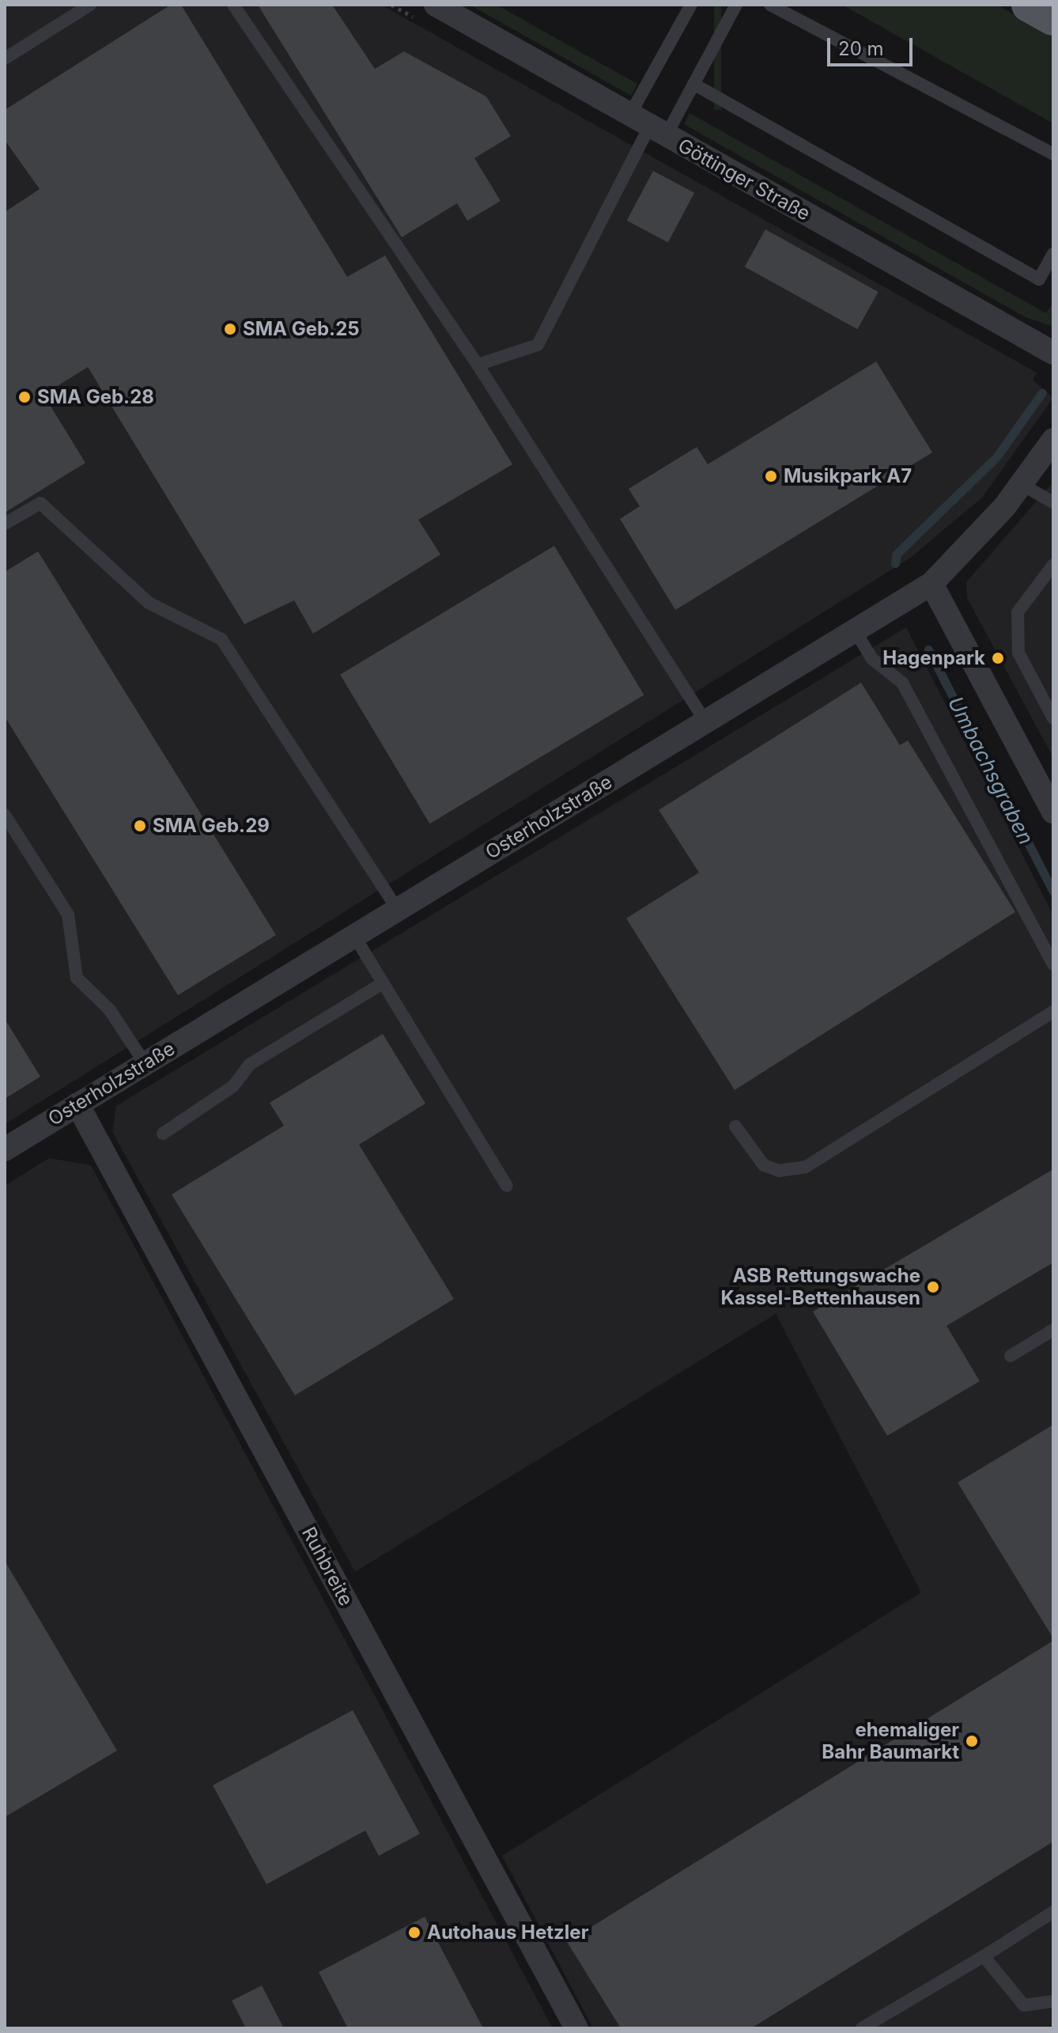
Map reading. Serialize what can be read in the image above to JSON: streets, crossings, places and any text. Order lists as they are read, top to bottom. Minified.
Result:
{"streets":{"street":["Göttinger Straße","Osterholzstraße","Ruhbreite"]},"crossings":[["Osterholzstraße","Ruhbreite"]],"water":["Umbachsgraben"],"places":["SMA Geb.25","SMA Geb.28","Musikpark A7","Hagenpark","SMA Geb.29","ASB Rettungswache Kassel-Bettenhausen","ehemaliger Bahr Baumarkt","Autohaus Hetzler"],"scale_bar":"20 m"}
